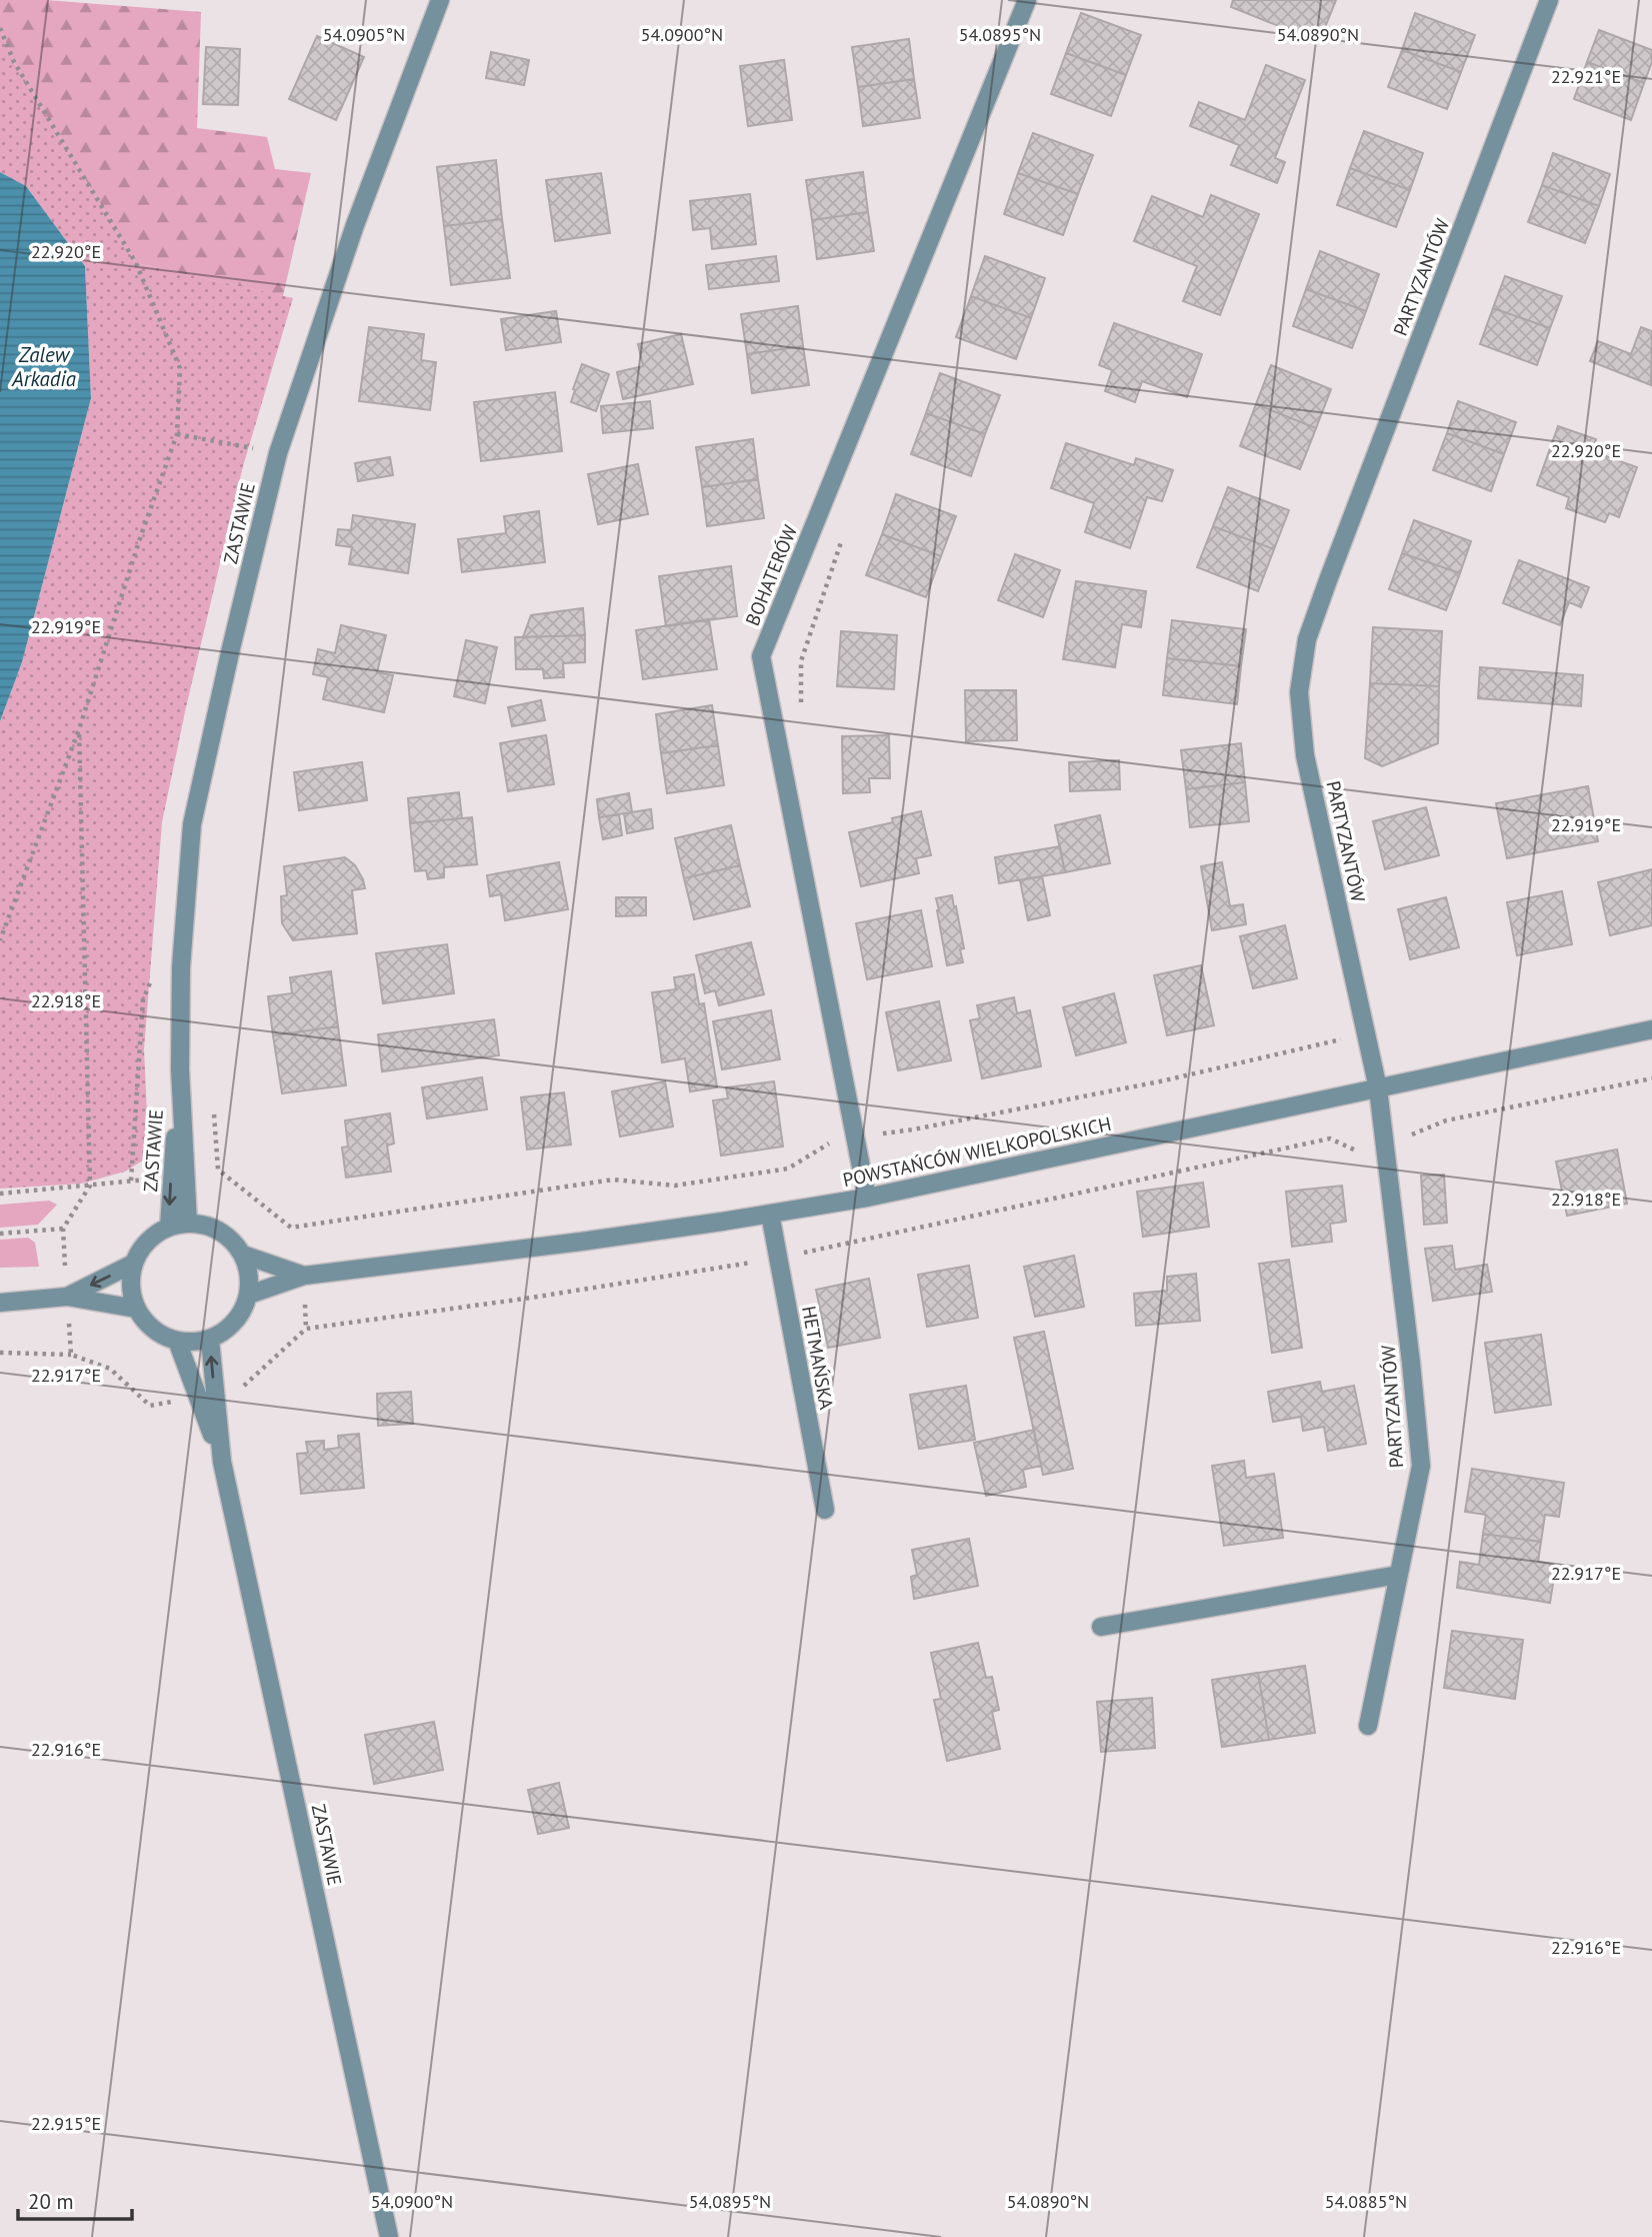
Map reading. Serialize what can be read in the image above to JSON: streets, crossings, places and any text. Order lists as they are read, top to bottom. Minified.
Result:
{"streets":{"street":["PARTYZANTÓW","ZASTAWIE","BOHATERÓW","POWSTAŃCÓW WIELKOPOLSKICH","HETMAŃSKA"]},"crossings":[["PARTYZANTÓW","POWSTAŃCÓW WIELKOPOLSKICH"],["ZASTAWIE","POWSTAŃCÓW WIELKOPOLSKICH"],["BOHATERÓW","POWSTAŃCÓW WIELKOPOLSKICH"],["POWSTAŃCÓW WIELKOPOLSKICH","HETMAŃSKA"]],"water":["Zalew Arkadia"],"scale_bar":"20 m","coordinates":["54.0905°N","54.0900°N","54.0895°N","54.0890°N","22.921°E","22.920°E","22.919°E","22.918°E","22.917°E","22.916°E","22.915°E","54.0885°N"]}
